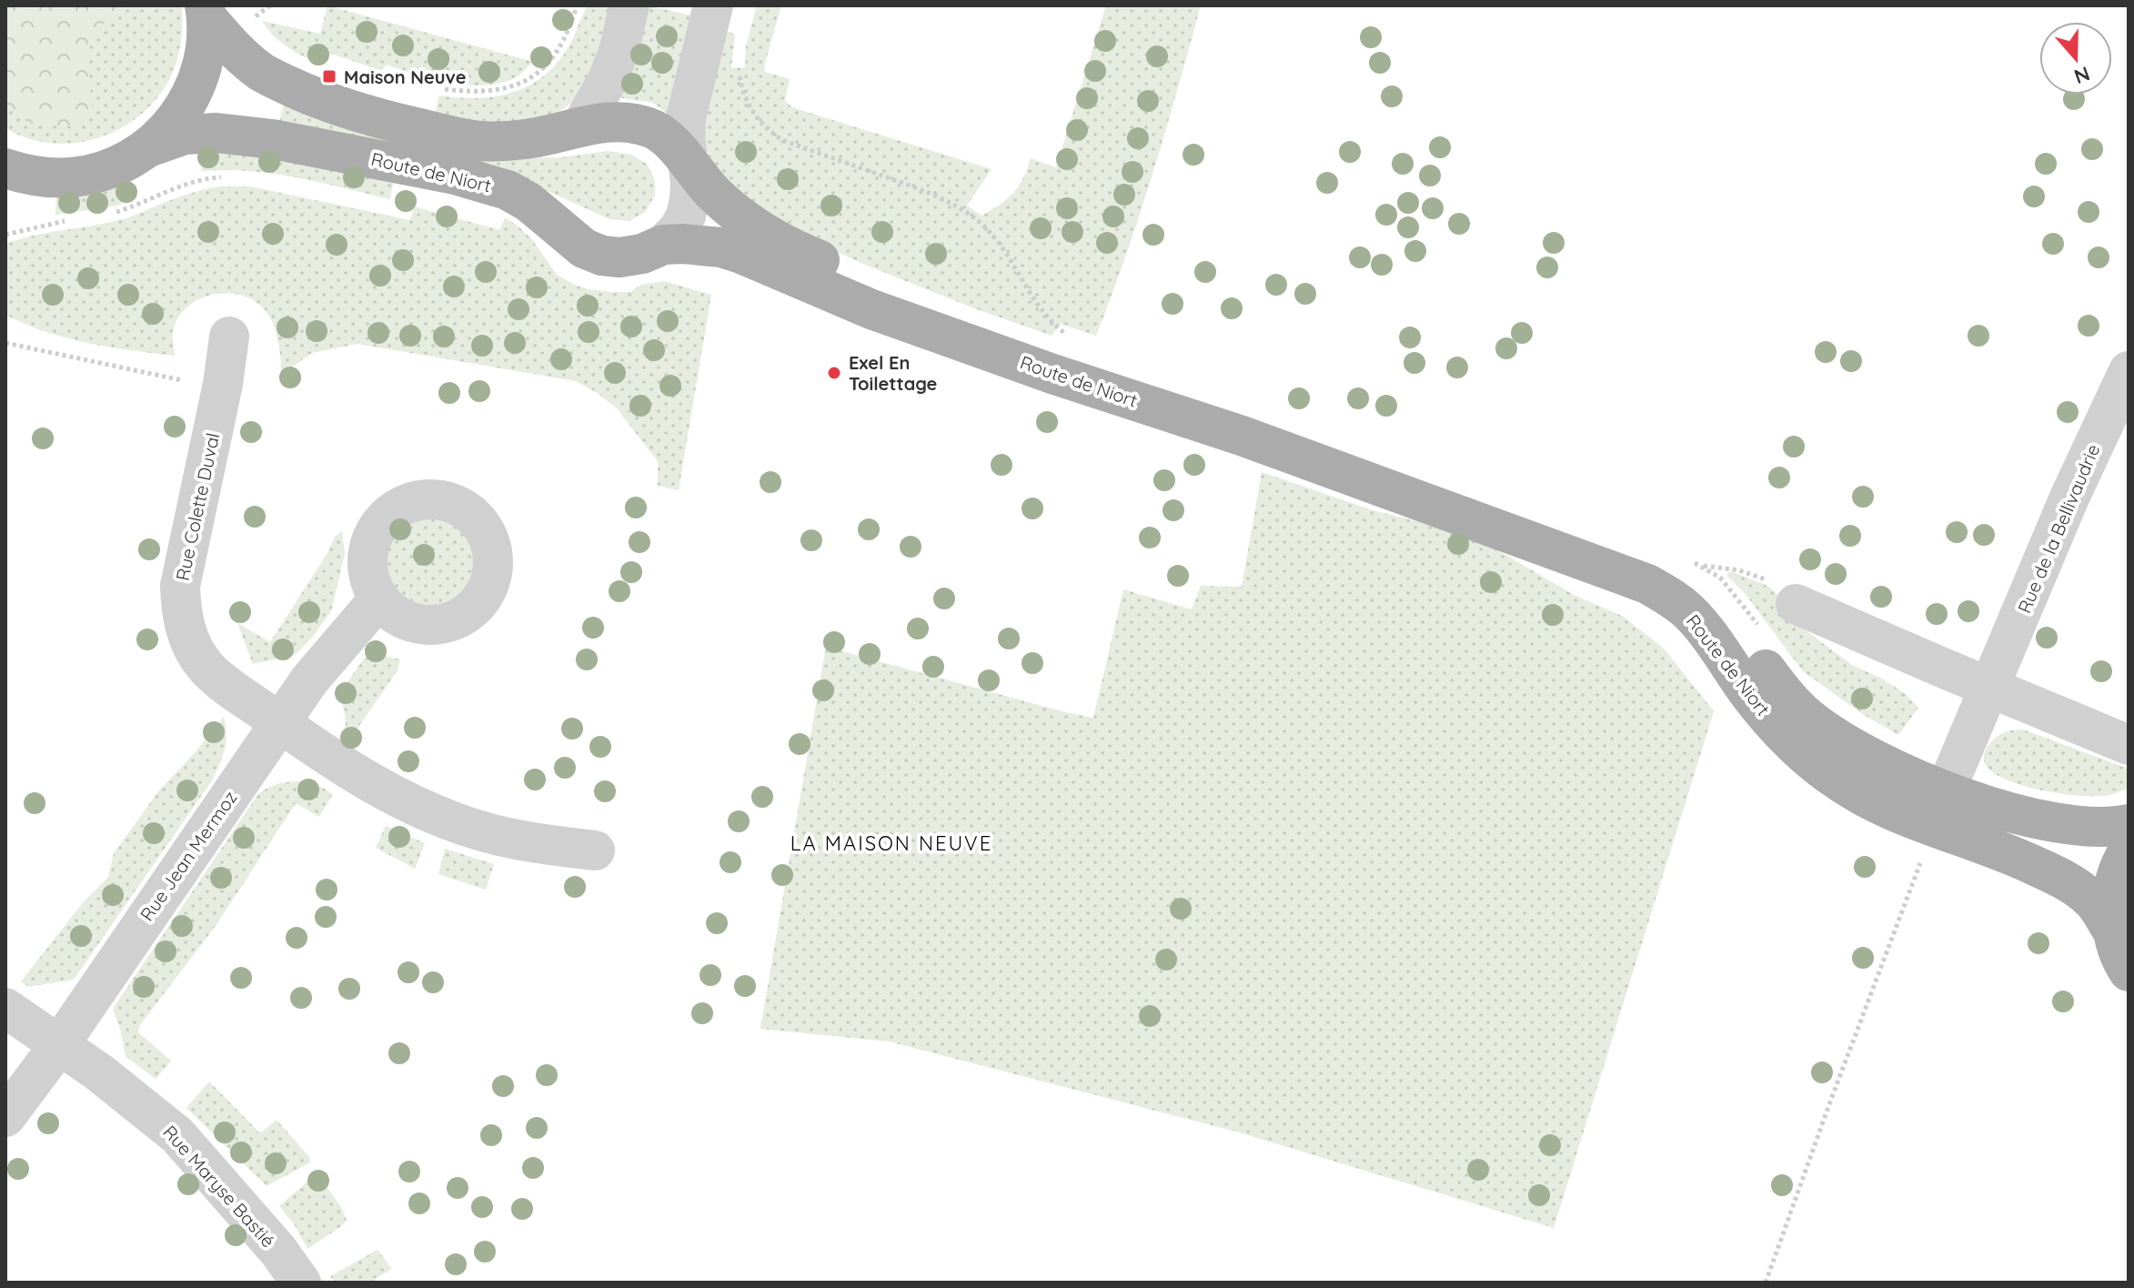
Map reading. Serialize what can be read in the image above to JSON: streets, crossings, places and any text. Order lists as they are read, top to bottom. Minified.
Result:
{"streets":{"main road":["Route de Niort"],"street":["Rue Colette Duval","Rue de la Bellivaudrie","Rue Jean Mermoz","Rue Maryse Bastié"]},"crossings":[["Route de Niort","Rue de la Bellivaudrie"],["Rue Colette Duval","Rue Jean Mermoz"],["Rue Jean Mermoz","Rue Maryse Bastié"]],"districts":["LA MAISON NEUVE"],"places":{"transit":["Maison Neuve"],"other":["Exel En Toilettage"]},"north":"bottom"}
